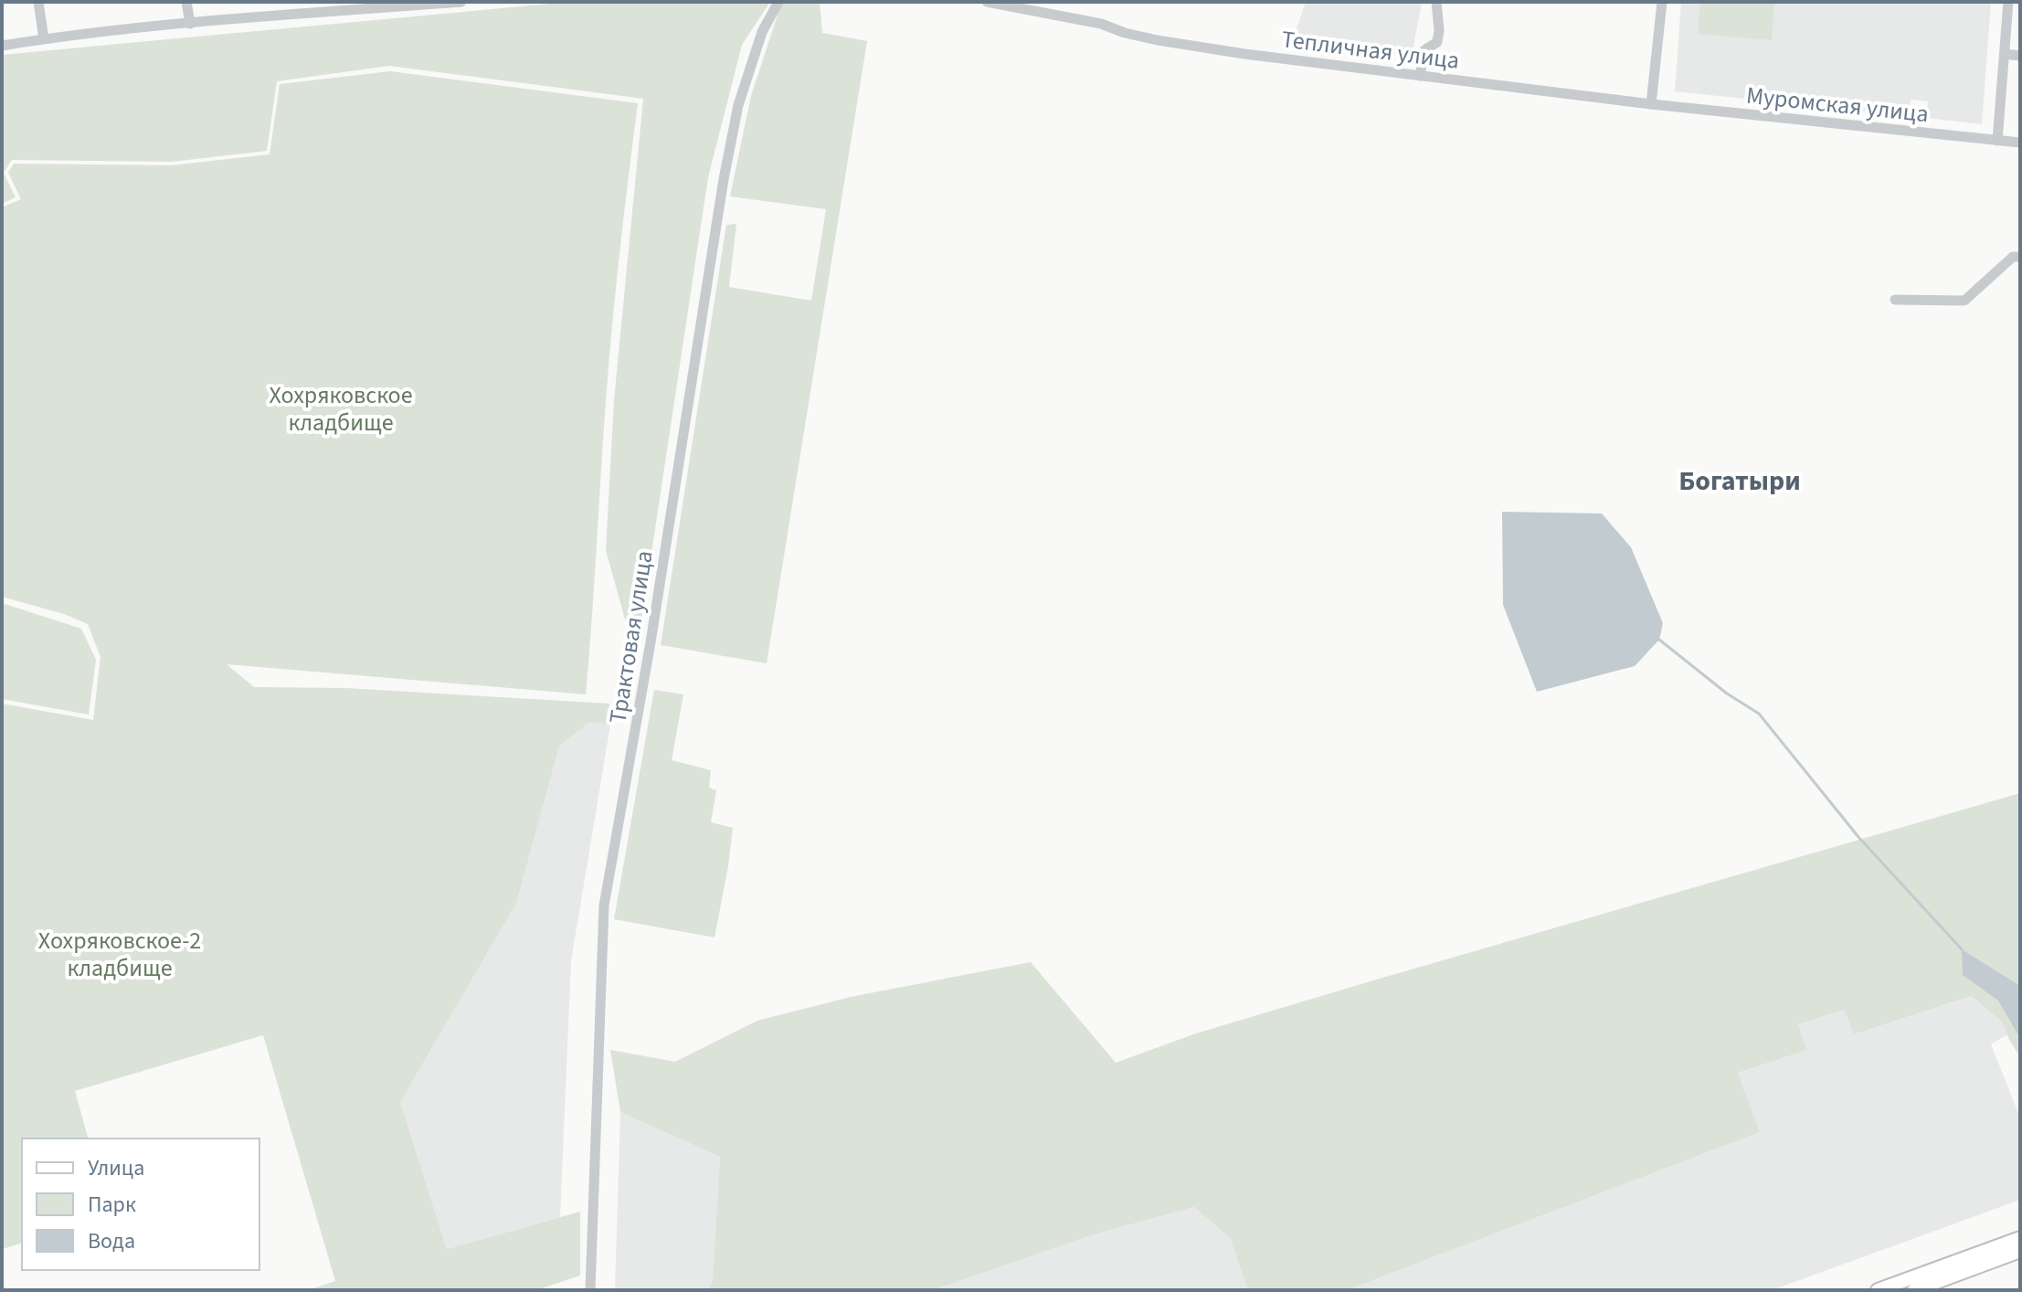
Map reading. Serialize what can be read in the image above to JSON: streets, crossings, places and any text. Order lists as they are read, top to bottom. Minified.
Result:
{"streets":{"street":["Тепличная улица","Муромская улица","Трактовая улица"]},"crossings":[["Тепличная улица","Муромская улица"]],"districts":["Богатыри"],"parks":["Хохряковское кладбище","Хохряковское-2 кладбище"],"legend":["Улица","Парк","Вода"]}
